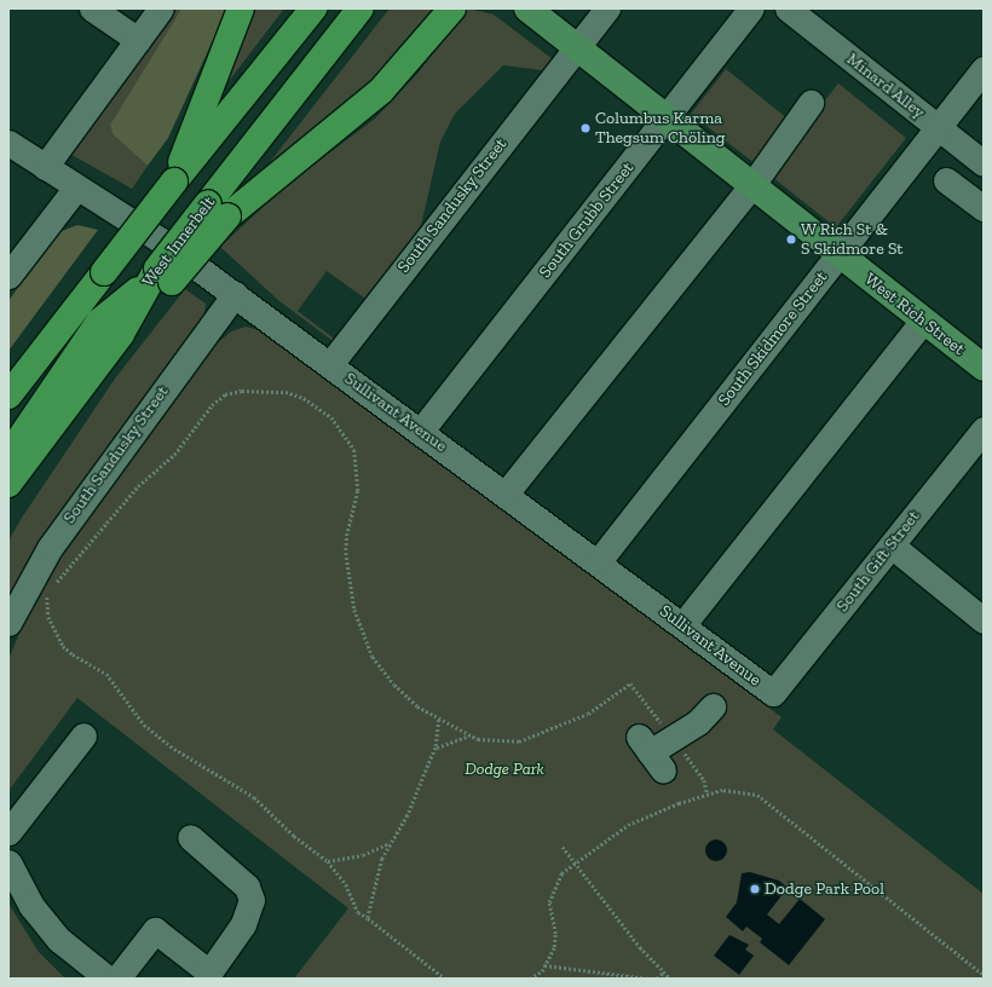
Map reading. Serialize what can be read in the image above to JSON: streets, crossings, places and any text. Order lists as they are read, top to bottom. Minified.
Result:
{"streets":{"highway":["West Innerbelt"],"main road":["West Rich Street"],"street":["Minard Alley","South Sandusky Street","South Grubb Street","South Skidmore Street","Sullivant Avenue","South Gift Street"]},"crossings":[["Minard Alley","South Skidmore Street"],["South Sandusky Street","West Rich Street"],["South Sandusky Street","Sullivant Avenue"],["South Grubb Street","West Rich Street"],["South Grubb Street","Sullivant Avenue"],["West Rich Street","South Skidmore Street"],["South Skidmore Street","Sullivant Avenue"],["Sullivant Avenue","South Gift Street"]],"parks":["Dodge Park"],"places":["Columbus Karma Thegsum Chöling","W Rich St & S Skidmore St","Dodge Park Pool"]}
